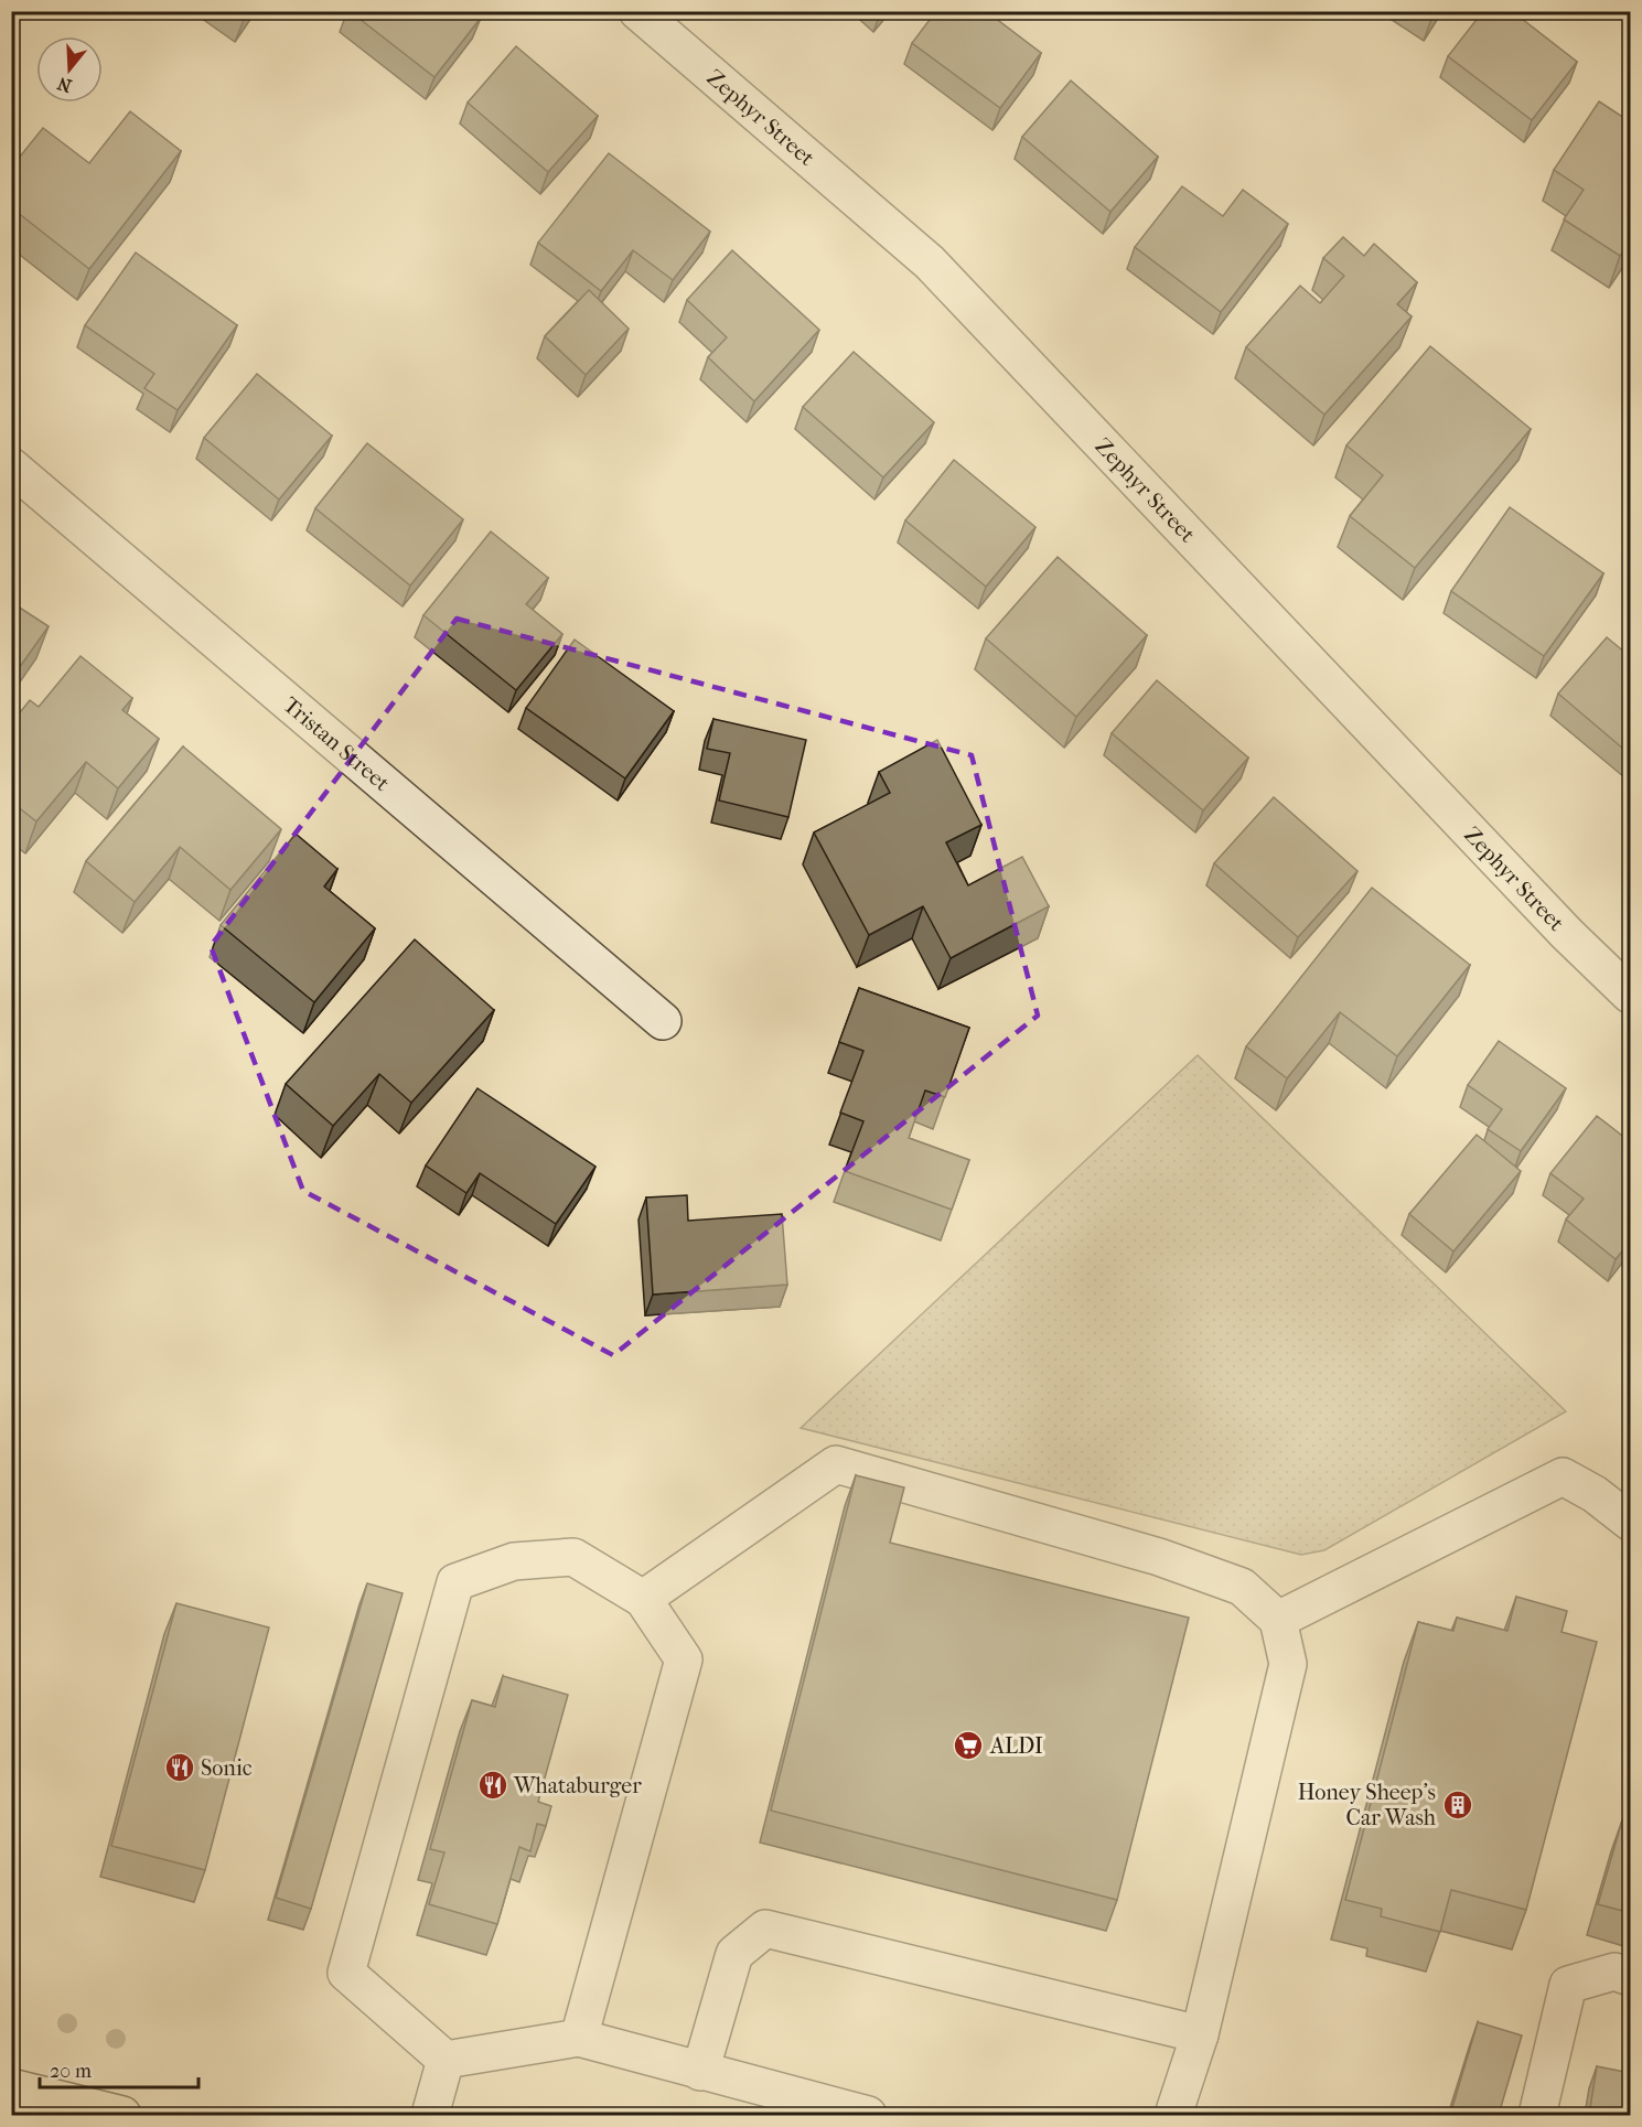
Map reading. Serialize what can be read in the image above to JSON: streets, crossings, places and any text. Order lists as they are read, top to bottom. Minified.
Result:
{"streets":{"street":["Zephyr Street","Tristan Street"]},"places":{"supermarket":["ALDI"],"restaurant":["Sonic","Whataburger"],"building":["Honey Sheep's Car Wash"]},"scale_bar":"20 m","north":"bottom"}
